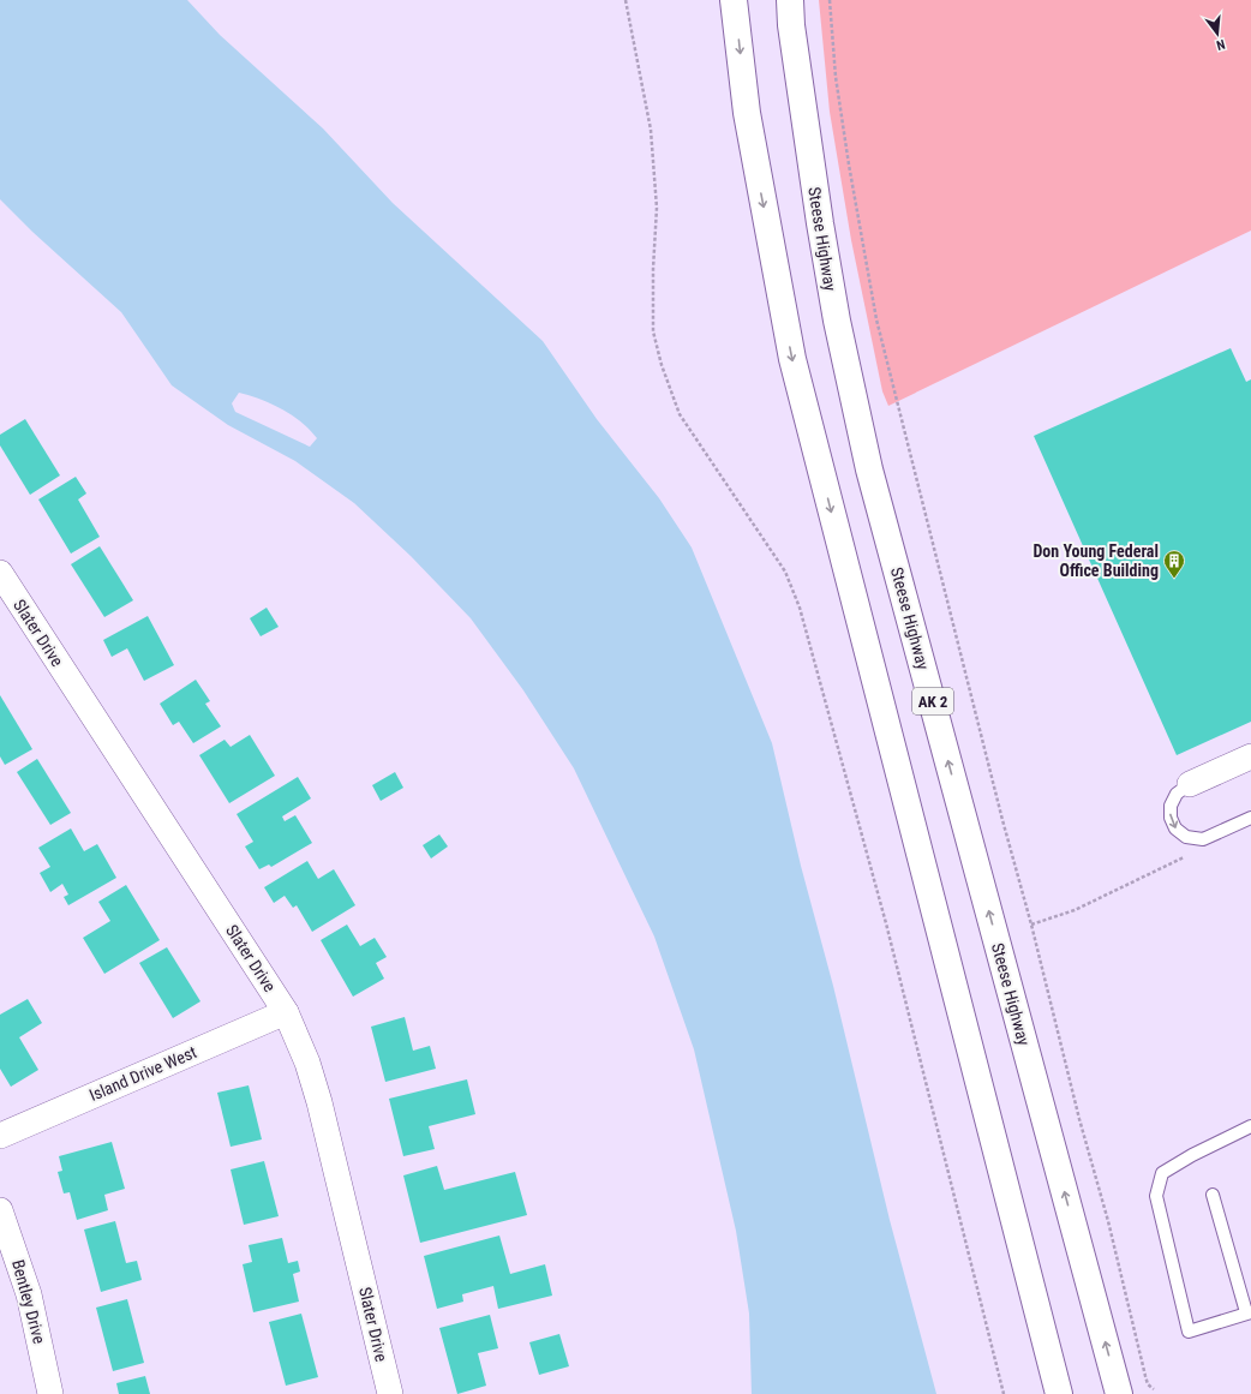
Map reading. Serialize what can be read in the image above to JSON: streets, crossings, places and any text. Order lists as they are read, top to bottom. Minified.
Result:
{"streets":{"highway":["Steese Highway","AK 2"],"street":["Slater Drive","Island Drive West","Bentley Drive"]},"crossings":[["Slater Drive","Island Drive West"]],"places":{"building":["Don Young Federal Office Building"]},"north":"bottom"}
